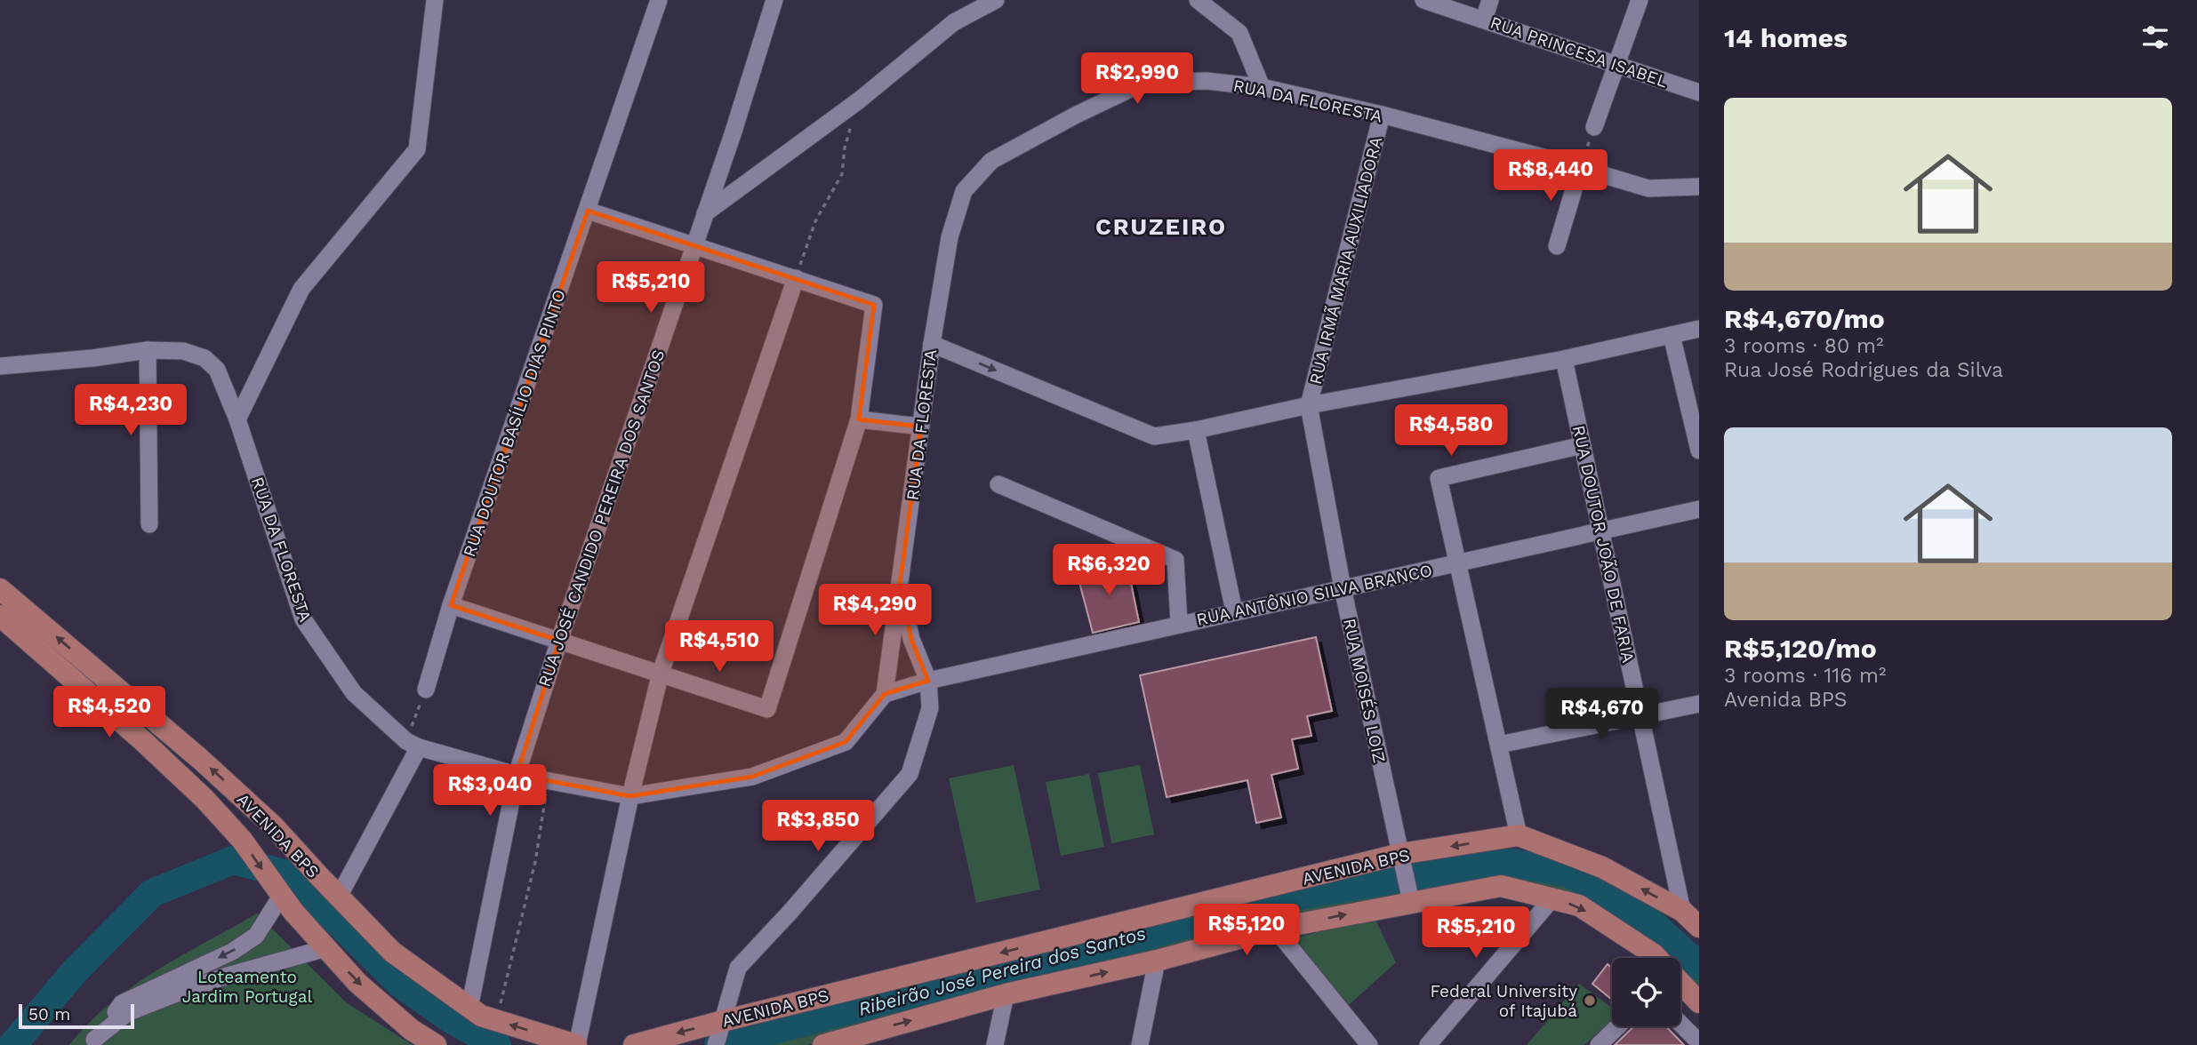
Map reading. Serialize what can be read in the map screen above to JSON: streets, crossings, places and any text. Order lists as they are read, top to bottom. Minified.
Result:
{"streets":{"main road":["AVENIDA BPS"],"street":["RUA PRINCESA ISABEL","RUA DA FLORESTA","RUA IRMÃ MARIA AUXILIADORA","RUA DOUTOR BASÍLIO DIAS PINTO","RUA JOSÉ CANDIDO PEREIRA DOS SANTOS","RUA DOUTOR JOÃO DE FARIA","RUA ANTÔNIO SILVA BRANCO","RUA MOISÉS LOIZ"]},"crossings":[["RUA DA FLORESTA","RUA IRMÃ MARIA AUXILIADORA"],["RUA DA FLORESTA","RUA JOSÉ CANDIDO PEREIRA DOS SANTOS"],["RUA IRMÃ MARIA AUXILIADORA","RUA MOISÉS LOIZ"],["RUA JOSÉ CANDIDO PEREIRA DOS SANTOS","AVENIDA BPS"],["RUA DOUTOR JOÃO DE FARIA","RUA ANTÔNIO SILVA BRANCO"],["RUA ANTÔNIO SILVA BRANCO","RUA MOISÉS LOIZ"],["RUA MOISÉS LOIZ","AVENIDA BPS"]],"districts":["CRUZEIRO"],"water":["Ribeirão José Pereira dos Santos"],"parks":["Loteamento Jardim Portugal"],"places":["Federal University of Itajubá"],"scale_bar":"50 m","page":{"heading":"14 homes","price":["R$2,990","R$8,440","R$5,210","R$4,230","R$4,580","R$6,320","R$4,290","R$4,510","R$4,520","R$4,670","R$3,040","R$3,850","R$5,120","R$5,210"],"list":[{"name":"R$4,670/mo","note":"3 rooms · 80 m² · Rua José Rodrigues da Silva"},{"name":"R$5,120/mo","note":"3 rooms · 116 m² · Avenida BPS"}],"scale":"50 m"}}
